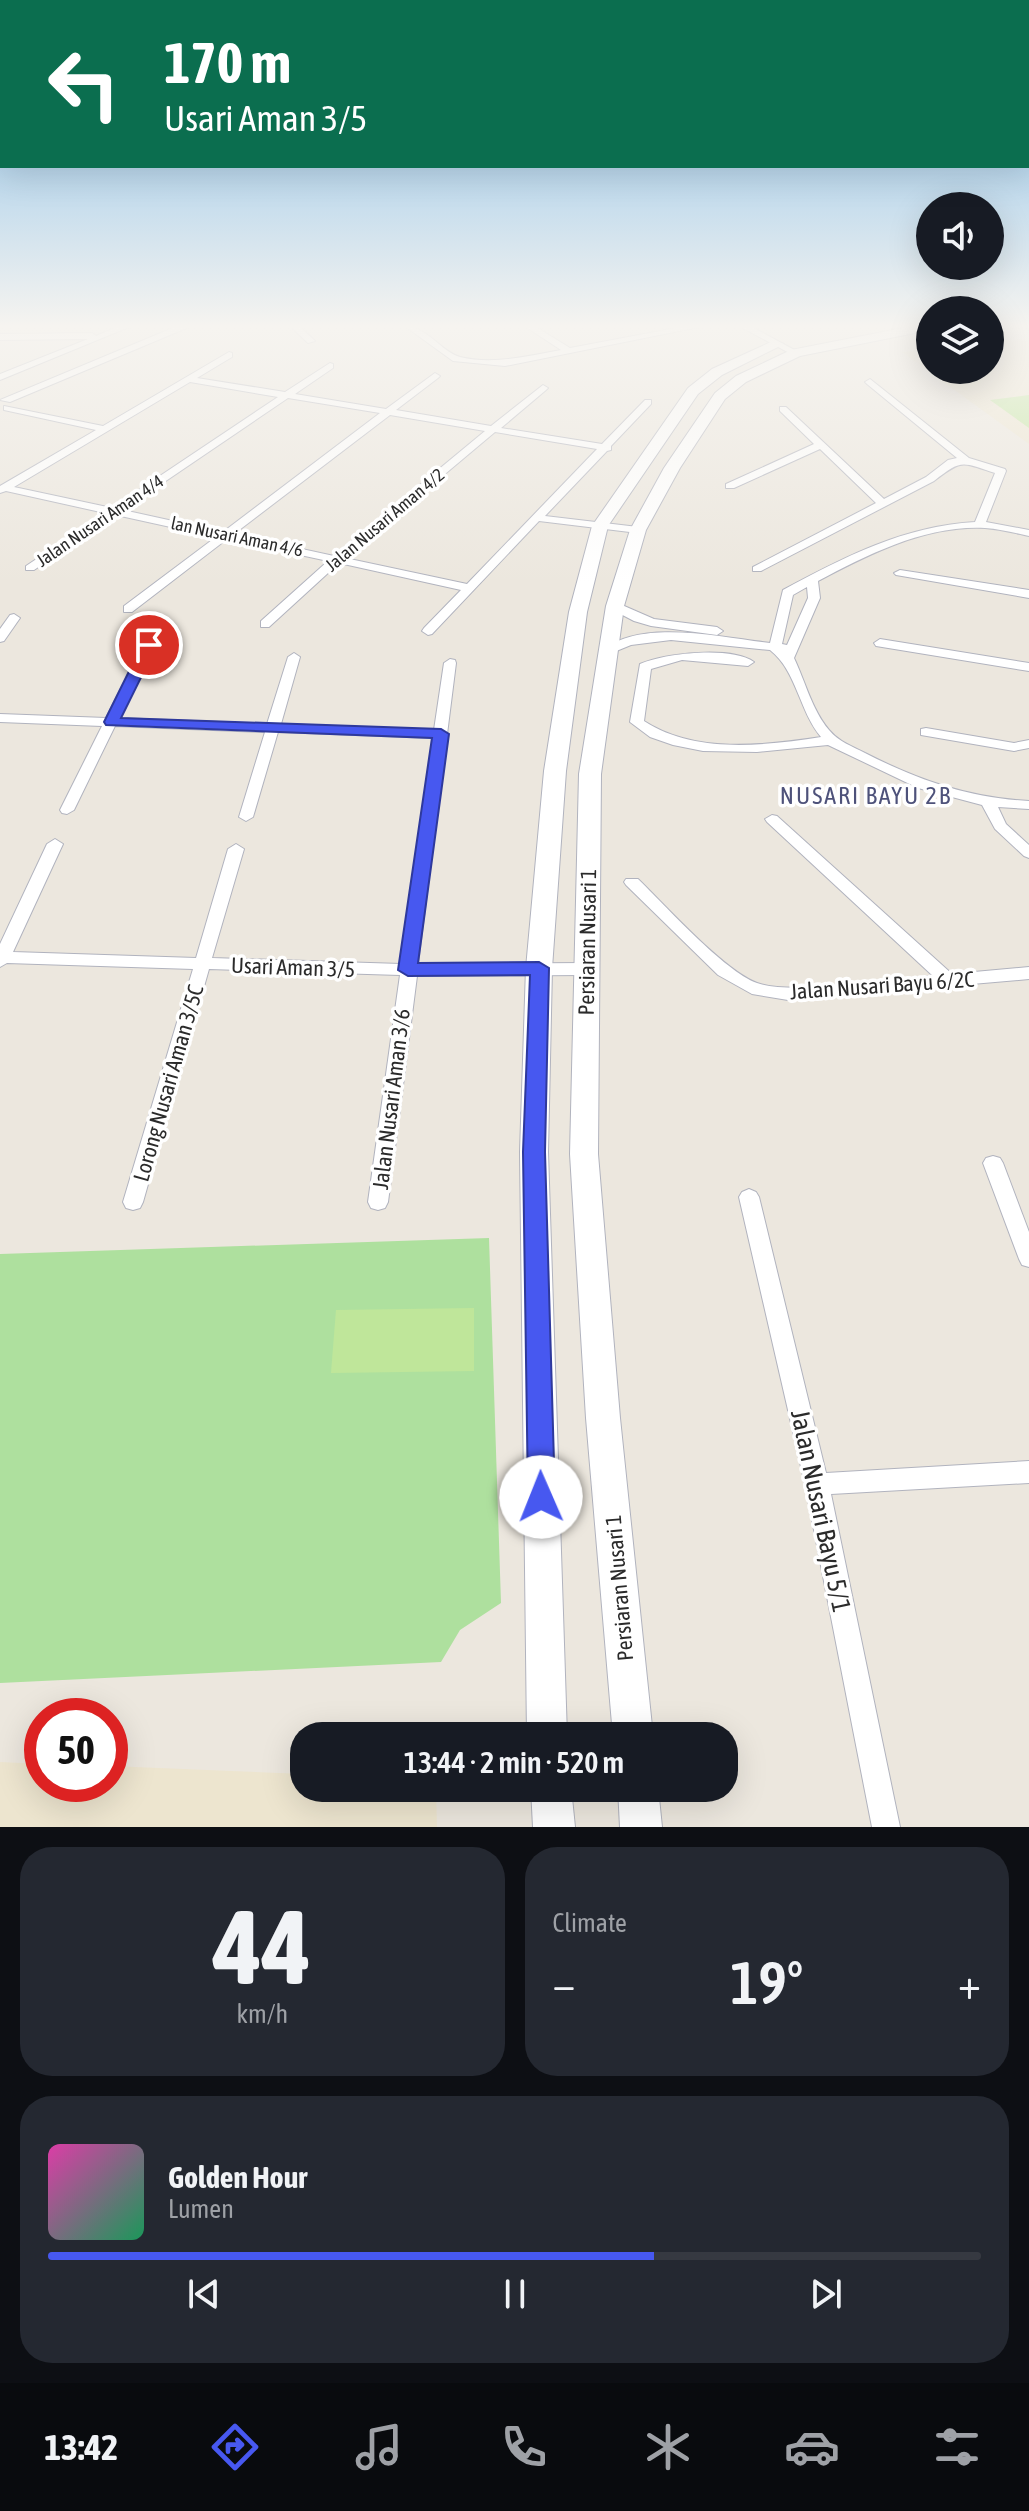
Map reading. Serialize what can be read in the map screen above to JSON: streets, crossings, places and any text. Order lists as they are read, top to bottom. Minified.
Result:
{"streets":{"main road":["Persiaran Nusari 1"],"street":["Jalan Nusari Aman 4/2","Jalan Nusari Aman 4/4","lan Nusari Aman 4/6","Usari Aman 3/5","Jalan Nusari Bayu 6/2C","Lorong Nusari Aman 3/5C","Jalan Nusari Aman 3/6","Jalan Nusari Bayu 5/1"]},"crossings":[["Jalan Nusari Aman 4/2","lan Nusari Aman 4/6"],["Jalan Nusari Aman 4/4","lan Nusari Aman 4/6"],["Persiaran Nusari 1","Usari Aman 3/5"],["Usari Aman 3/5","Lorong Nusari Aman 3/5C"],["Usari Aman 3/5","Jalan Nusari Aman 3/6"]],"districts":["NUSARI BAYU 2B"],"page":{"turn":["170 m","Usari Aman 3/5"],"limit":"50","trip":"13:44 · 2 min · 520 m","tile":[["44","km/h"],"Climate"],"heat":["−","19°","+"],"song":["Golden Hour","Lumen"],"tabs":"13:42"}}
